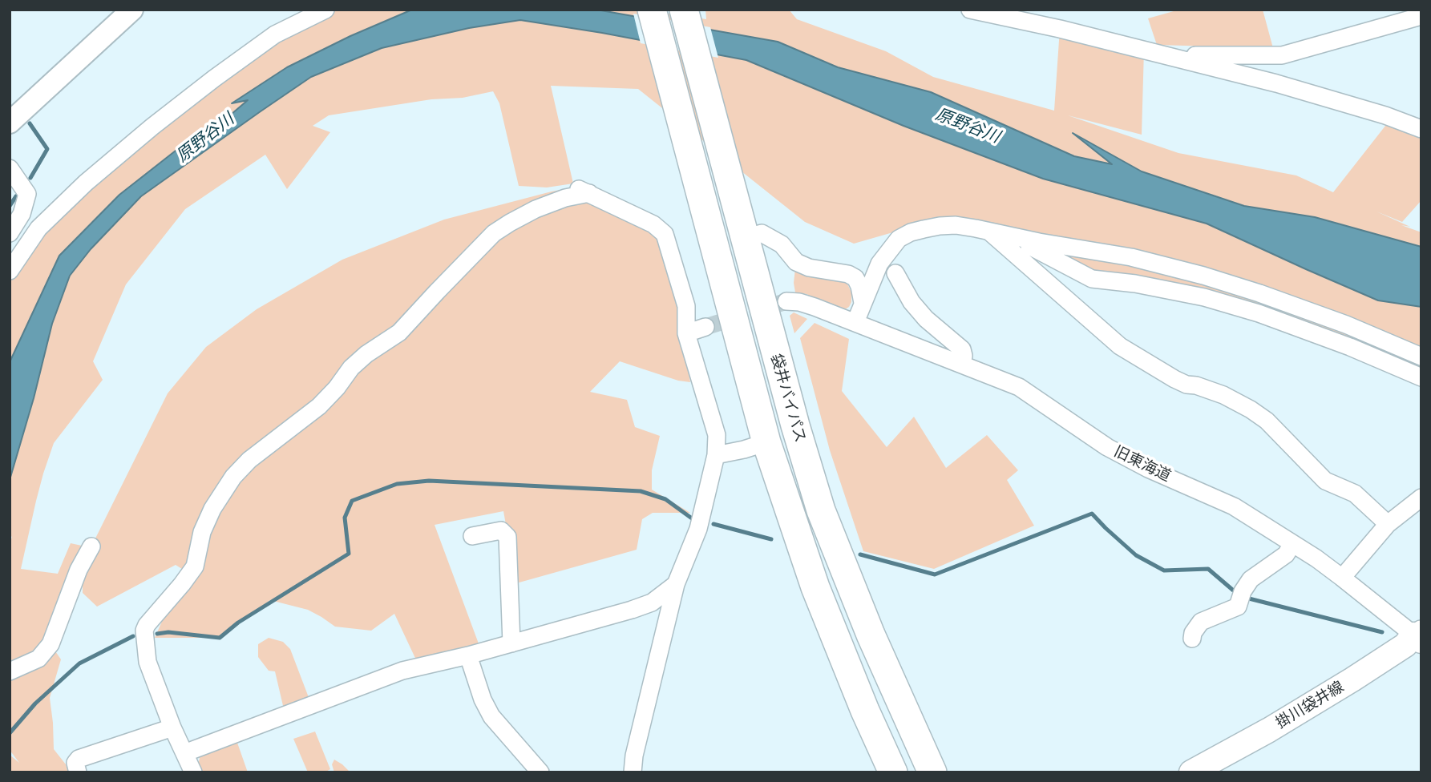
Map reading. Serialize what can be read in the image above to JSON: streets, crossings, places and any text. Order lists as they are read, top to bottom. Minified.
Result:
{"streets":{"highway":["袋井バイパス"],"main road":["掛川袋井線"],"street":["旧東海道"]},"crossings":[["旧東海道","掛川袋井線"]],"water":["原野谷川"]}
